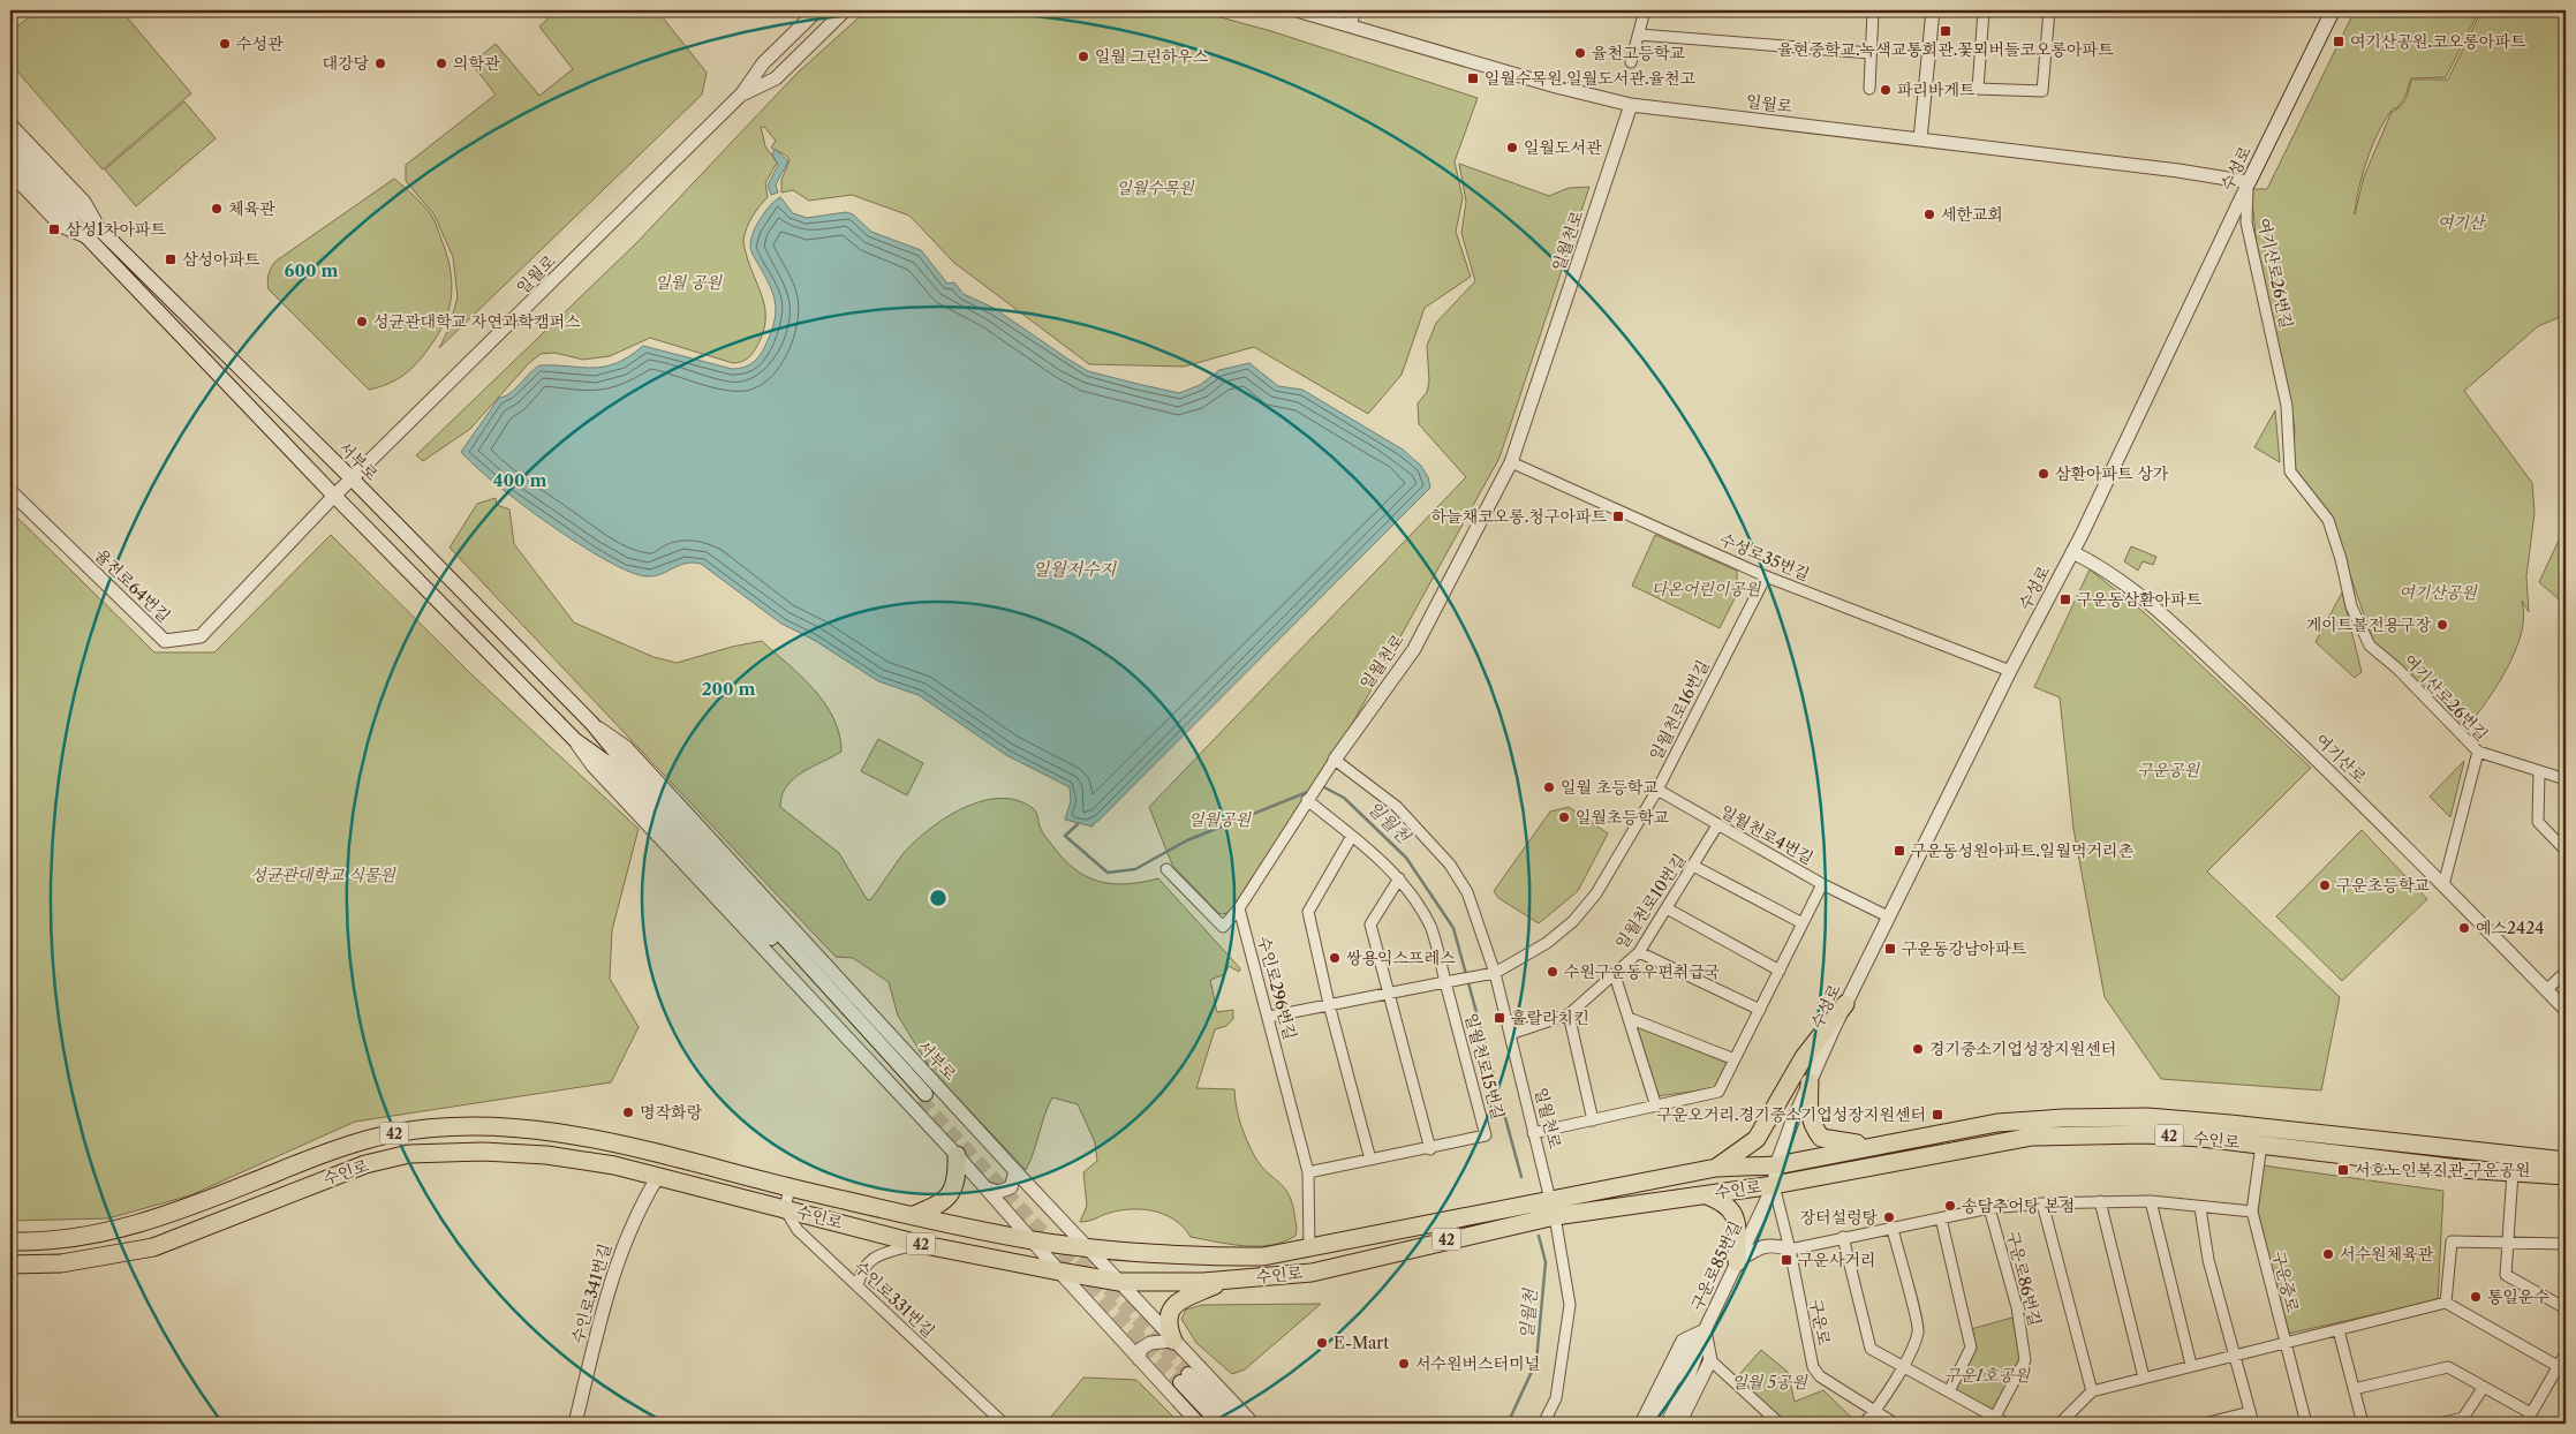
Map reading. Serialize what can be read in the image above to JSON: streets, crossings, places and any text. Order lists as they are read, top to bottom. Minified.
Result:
{"streets":{"main road":["수성로","서부로","42","수인로"],"street":["일월로","일월천로","여기산로26번길","수성로35번길","율전로64번길","일월천로16번길","여기산로","일월천로4번길","일월천로10번길","수인로296번길","일월천로15번길","구운로85번길","구운로86번길","구운중로","수인로341번길","수인로331번길","구운로"]},"crossings":[["일월로","수성로"],["일월로","일월천로"],["일월로","여기산로26번길"],["일월로","서부로"],["일월로","율전로64번길"],["수성로","여기산로26번길"],["수성로","수성로35번길"],["수성로","여기산로"],["수성로","수인로"],["수성로","구운로85번길"],["수성로","구운로"],["일월천로","수성로35번길"],["일월천로","일월천로16번길"],["일월천로","일월천로4번길"],["일월천로","일월천로10번길"],["일월천로","수인로"],["여기산로26번길","여기산로"],["서부로","율전로64번길"],["서부로","수인로"],["수성로35번길","일월천로16번길"],["일월천로16번길","일월천로4번길"],["일월천로4번길","일월천로10번길"],["수인로296번길","일월천로15번길"],["수인로296번길","수인로"],["수인로","구운로85번길"],["수인로","구운중로"],["수인로","수인로341번길"],["수인로","수인로331번길"],["수인로","구운로"],["구운로85번길","구운로"],["구운로86번길","구운중로"],["구운로86번길","구운로"]],"water":["일월저수지","일월천"],"parks":["일월수목원","여기산","일월 공원","다온어린이공원","여기산공원","구운공원","일월공원","성균관대학교 식물원","구운1호공원","일월 5공원"],"places":{"transit":["율현중학교.녹색교통회관.꽃뫼버들코오롱아파트","여기산공원.코오롱아파트","일월수목원.일월도서관.율천고","삼성1차아파트","삼성아파트","하늘채코오롱.청구아파트","구운동삼환아파트","구운동성원아파트.일월먹거리촌","구운동강남아파트","훌랄라치킨","구운오거리.경기중소기업성장지원센터","서호노인복지관.구운공원","구운사거리"],"other":["수성관","율천고등학교","일월 그린하우스","대강당","의학관","파리바게트","일월도서관","체육관","세한교회","성균관대학교 자연과학캠퍼스","삼환아파트 상가","게이트볼전용구장","일월 초등학교","일월초등학교","구운초등학교","예스2424","쌍용익스프레스","수원구운동우편취급국","경기중소기업성장지원센터","명작화랑","송담추어탕 본점","장터설렁탕","서수원체육관","통일운수","E-Mart","서수원버스터미널"]},"rings":["600 m","400 m","200 m"]}
